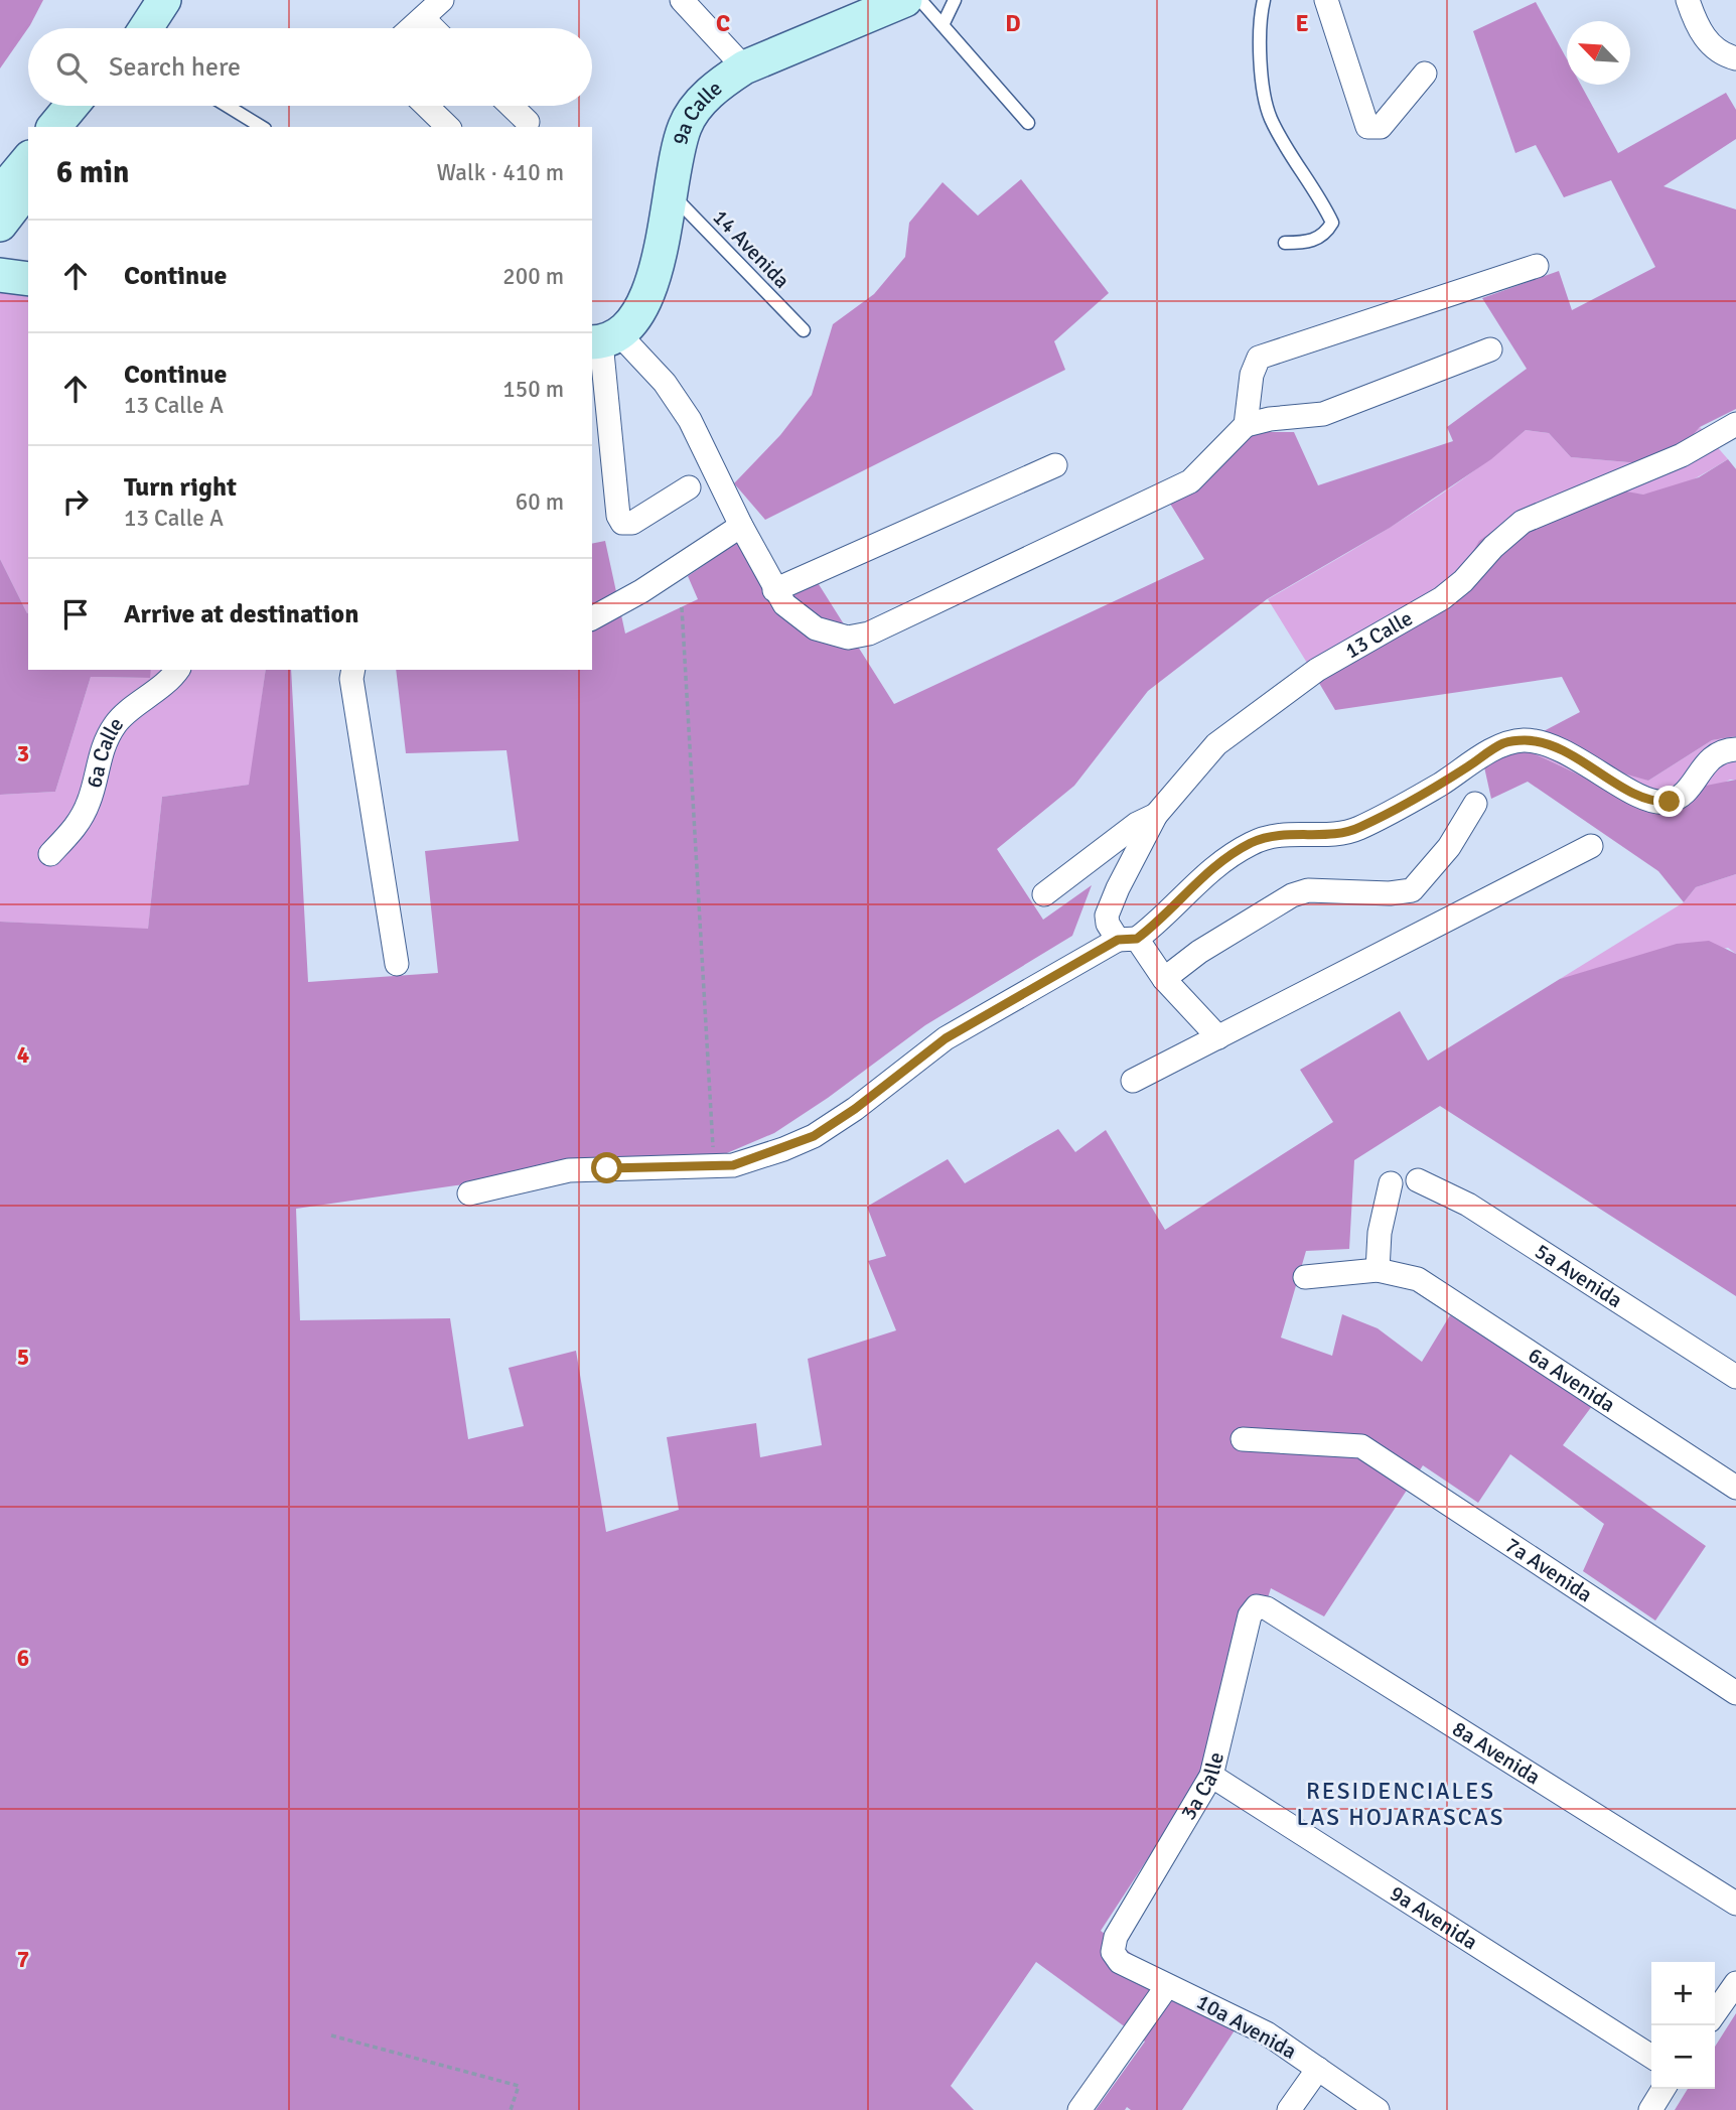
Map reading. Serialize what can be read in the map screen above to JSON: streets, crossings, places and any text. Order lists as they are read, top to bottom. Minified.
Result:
{"streets":{"street":["9a Calle","13 Calle","6a Calle","5a Avenida","6a Avenida","7a Avenida","8a Avenida","3a Calle","9a Avenida","10a Avenida"],"lane":["14 Avenida"]},"crossings":[["9a Calle","14 Avenida"],["8a Avenida","3a Calle"],["3a Calle","9a Avenida"],["3a Calle","10a Avenida"]],"districts":["RESIDENCIALES LAS HOJARASCAS"],"north":"top left","page":{"search":"Search here","heading":["6 min","Walk · 410 m"],"list":[["Continue","200 m"],["Continue","13 Calle A","150 m"],["Turn right","13 Calle A","60 m"],"Arrive at destination"],"map_buttons":["+","−"]},"grid":{"columns":["C","D","E"],"rows":["3","4","5","6","7"]}}
